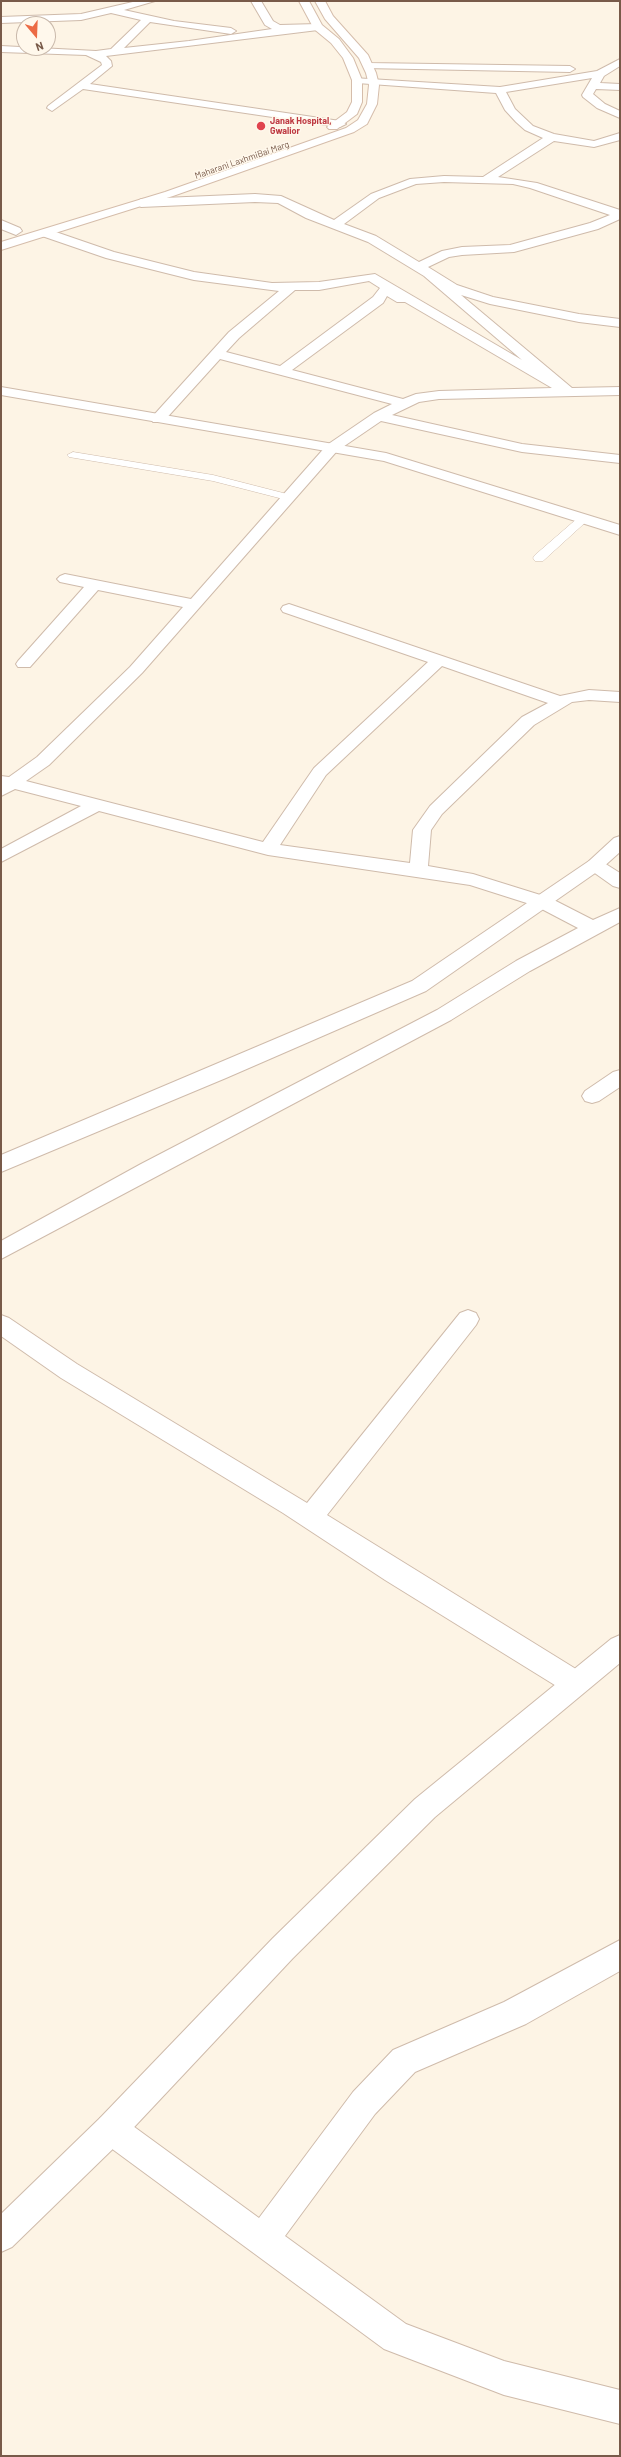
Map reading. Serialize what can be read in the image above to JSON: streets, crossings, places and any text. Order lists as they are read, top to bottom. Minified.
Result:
{"streets":{"street":["Maharani LaxhmiBai Marg"]},"places":["Janak Hospital, Gwalior"],"north":"bottom"}
